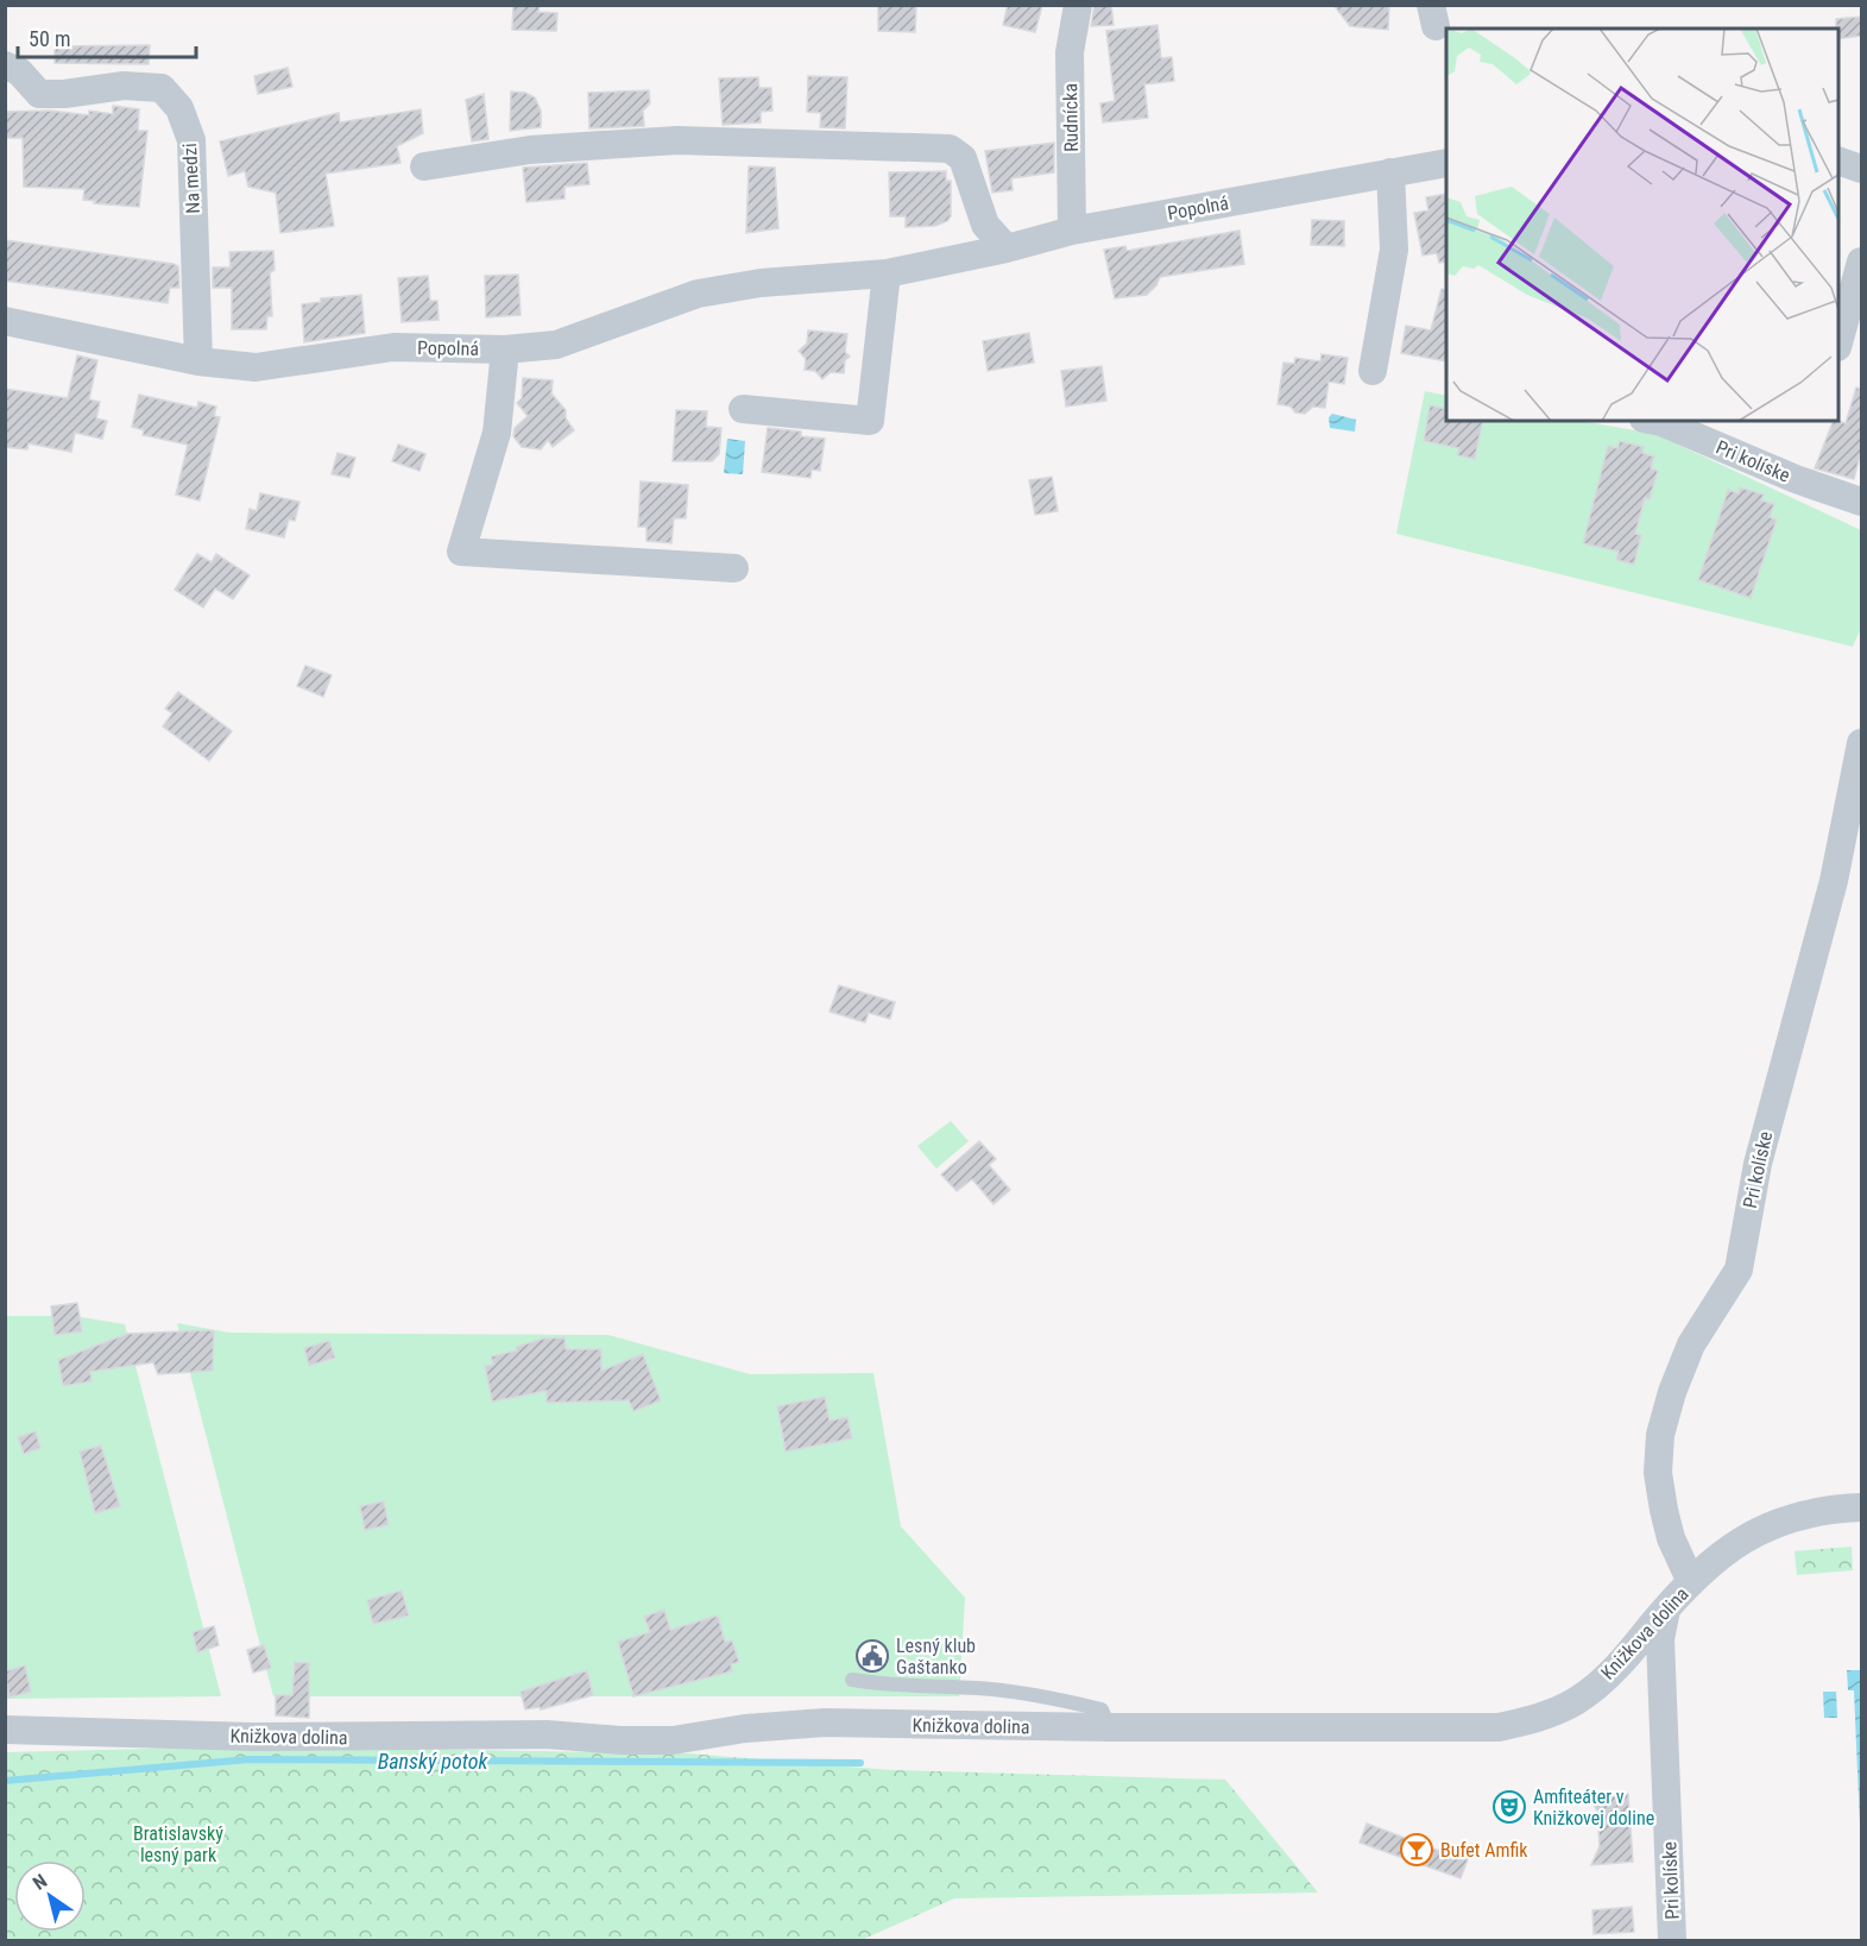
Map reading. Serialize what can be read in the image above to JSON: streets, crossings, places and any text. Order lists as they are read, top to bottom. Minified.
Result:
{"streets":{"street":["Rudnícka","Na medzi","Popolná","Pri kolíske","Knižkova dolina"]},"crossings":[["Rudnícka","Popolná"],["Na medzi","Popolná"],["Pri kolíske","Knižkova dolina"]],"water":["Banský potok"],"parks":["Bratislavský lesný park"],"places":{"public building":["Lesný klub Gaštanko"],"theatre":["Amfiteáter v Knižkovej doline"],"bar":["Bufet Amfik"]},"scale_bar":"50 m","north":"top left"}
